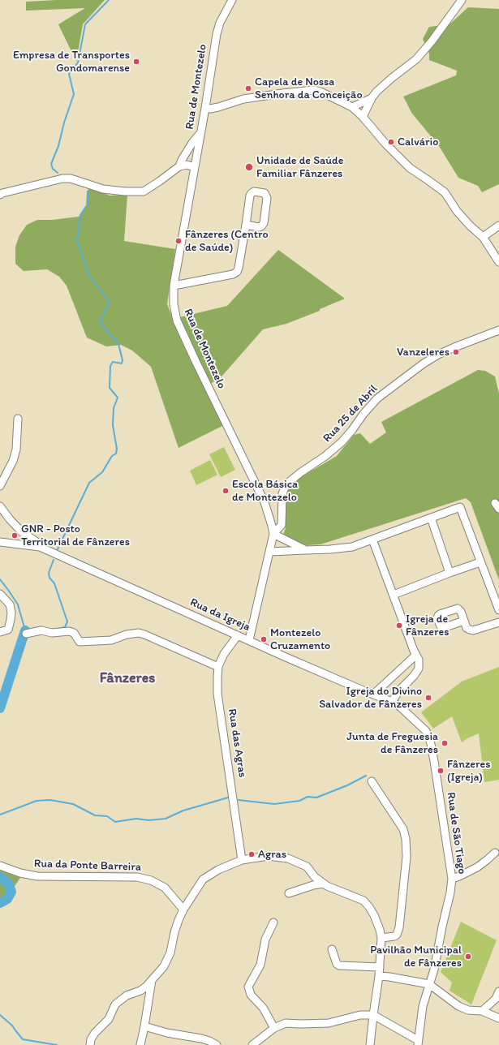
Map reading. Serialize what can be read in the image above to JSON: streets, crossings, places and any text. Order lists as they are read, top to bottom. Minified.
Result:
{"streets":{"street":["Rua de Montezelo","Rua 25 de Abril","Rua da Igreja","Rua das Agras","Rua de São Tiago","Rua da Ponte Barreira"]},"crossings":[["Rua de Montezelo","Rua 25 de Abril"],["Rua de Montezelo","Rua da Igreja"],["Rua da Igreja","Rua das Agras"],["Rua da Igreja","Rua de São Tiago"]],"districts":["Fânzeres"],"places":["Empresa de Transportes Gondomarense","Capela de Nossa Senhora da Conceição","Calvário","Unidade de Saúde Familiar Fânzeres","Fânzeres (Centro de Saúde)","Vanzeleres","Escola Básica de Montezelo","GNR - Posto Territorial de Fânzeres","Igreja de Fânzeres","Montezelo Cruzamento","Igreja do Divino Salvador de Fânzeres","Junta de Freguesia de Fânzeres","Fânzeres (Igreja)","Agras","Pavilhão Municipal de Fânzeres"]}
